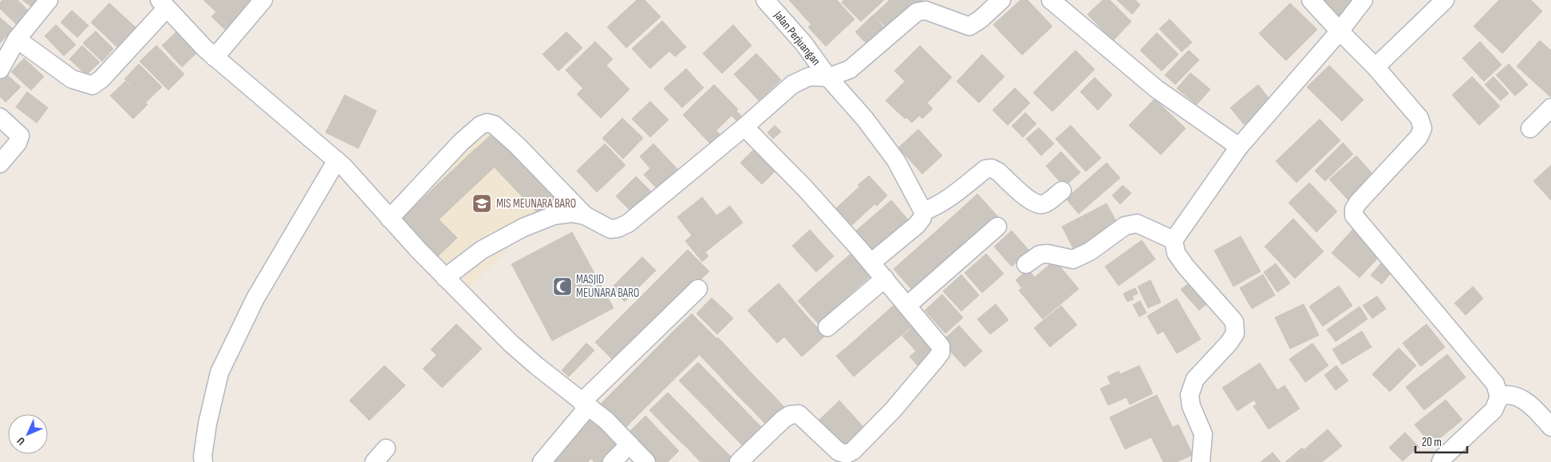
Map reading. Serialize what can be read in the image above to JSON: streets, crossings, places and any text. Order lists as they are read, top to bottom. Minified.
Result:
{"streets":{"street":["Jalan Perjuangan"]},"places":{"school or university":["MIS MEUNARA BARO"],"mosque":["MASJID MEUNARA BARO"]},"scale_bar":"20 m","north":"bottom left"}
